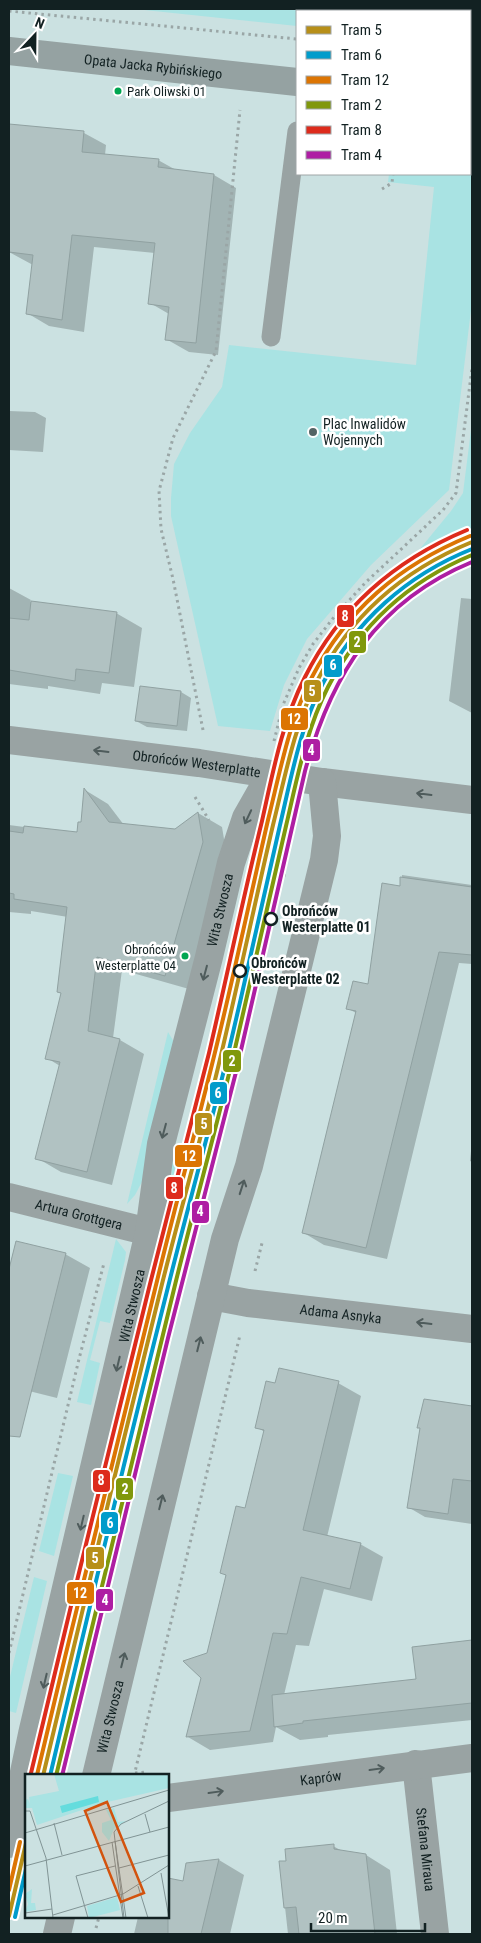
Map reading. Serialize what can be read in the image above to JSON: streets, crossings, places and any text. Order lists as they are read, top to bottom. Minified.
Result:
{"streets":{"main road":["Opata Jacka Rybińskiego"],"street":["Obrońców Westerplatte","Wita Stwosza","Artura Grottgera","Adama Asnyka","Kaprów","Stefana Miraua"]},"crossings":[["Obrońców Westerplatte","Wita Stwosza"],["Wita Stwosza","Artura Grottgera"],["Wita Stwosza","Adama Asnyka"],["Kaprów","Stefana Miraua"]],"one_way":["Obrońców Westerplatte","Adama Asnyka","Kaprów"],"places":["Park Oliwski 01","Plac Inwalidów Wojennych","Obrońców Westerplatte 01","Obrońców Westerplatte 04","Obrońców Westerplatte 02"],"lines":["tram line 8","tram line 12","tram line 5","tram line 6","tram line 2","tram line 4"],"legend":["Tram 5","Tram 6","Tram 12","Tram 2","Tram 8","Tram 4"],"scale_bar":"20 m","north":"top"}
